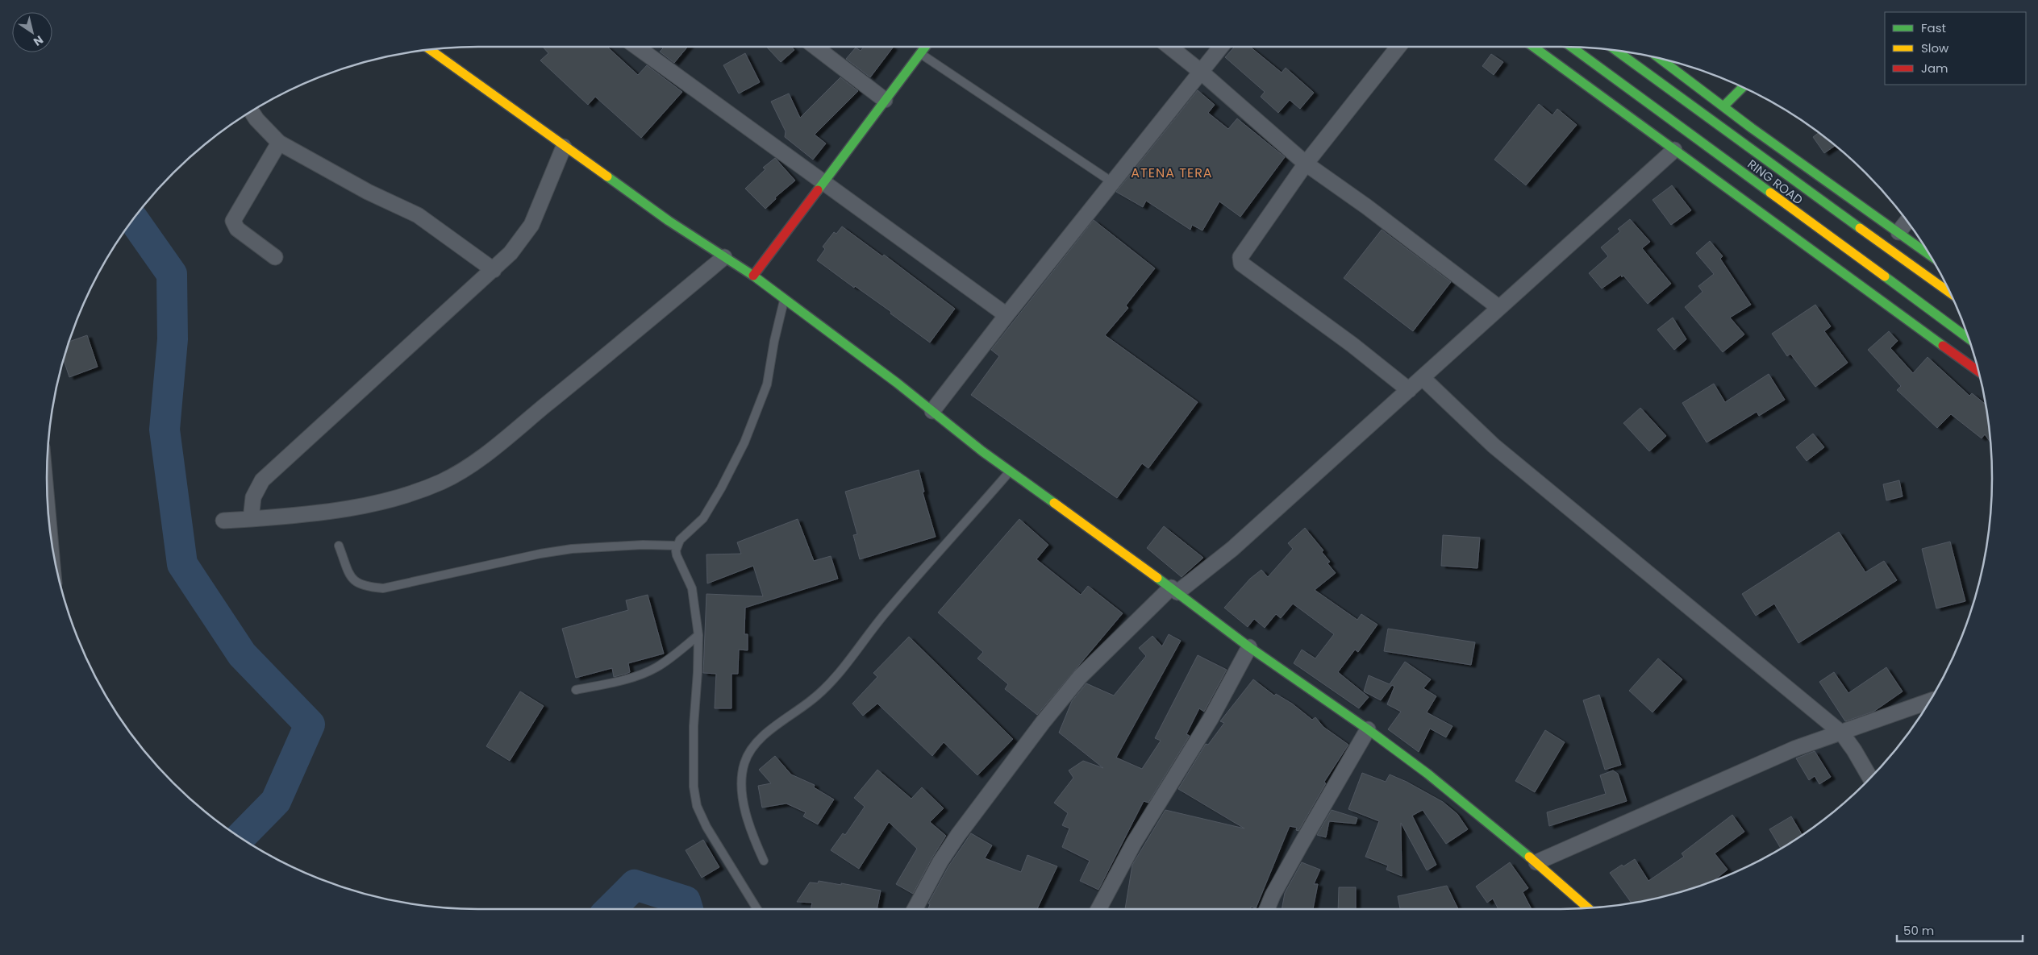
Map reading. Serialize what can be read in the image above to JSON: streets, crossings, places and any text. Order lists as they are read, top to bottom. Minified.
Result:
{"streets":{"main road":["RING ROAD"]},"districts":["ATENA TERA"],"legend":["Fast","Slow","Jam"],"scale_bar":"50 m","north":"bottom right"}
